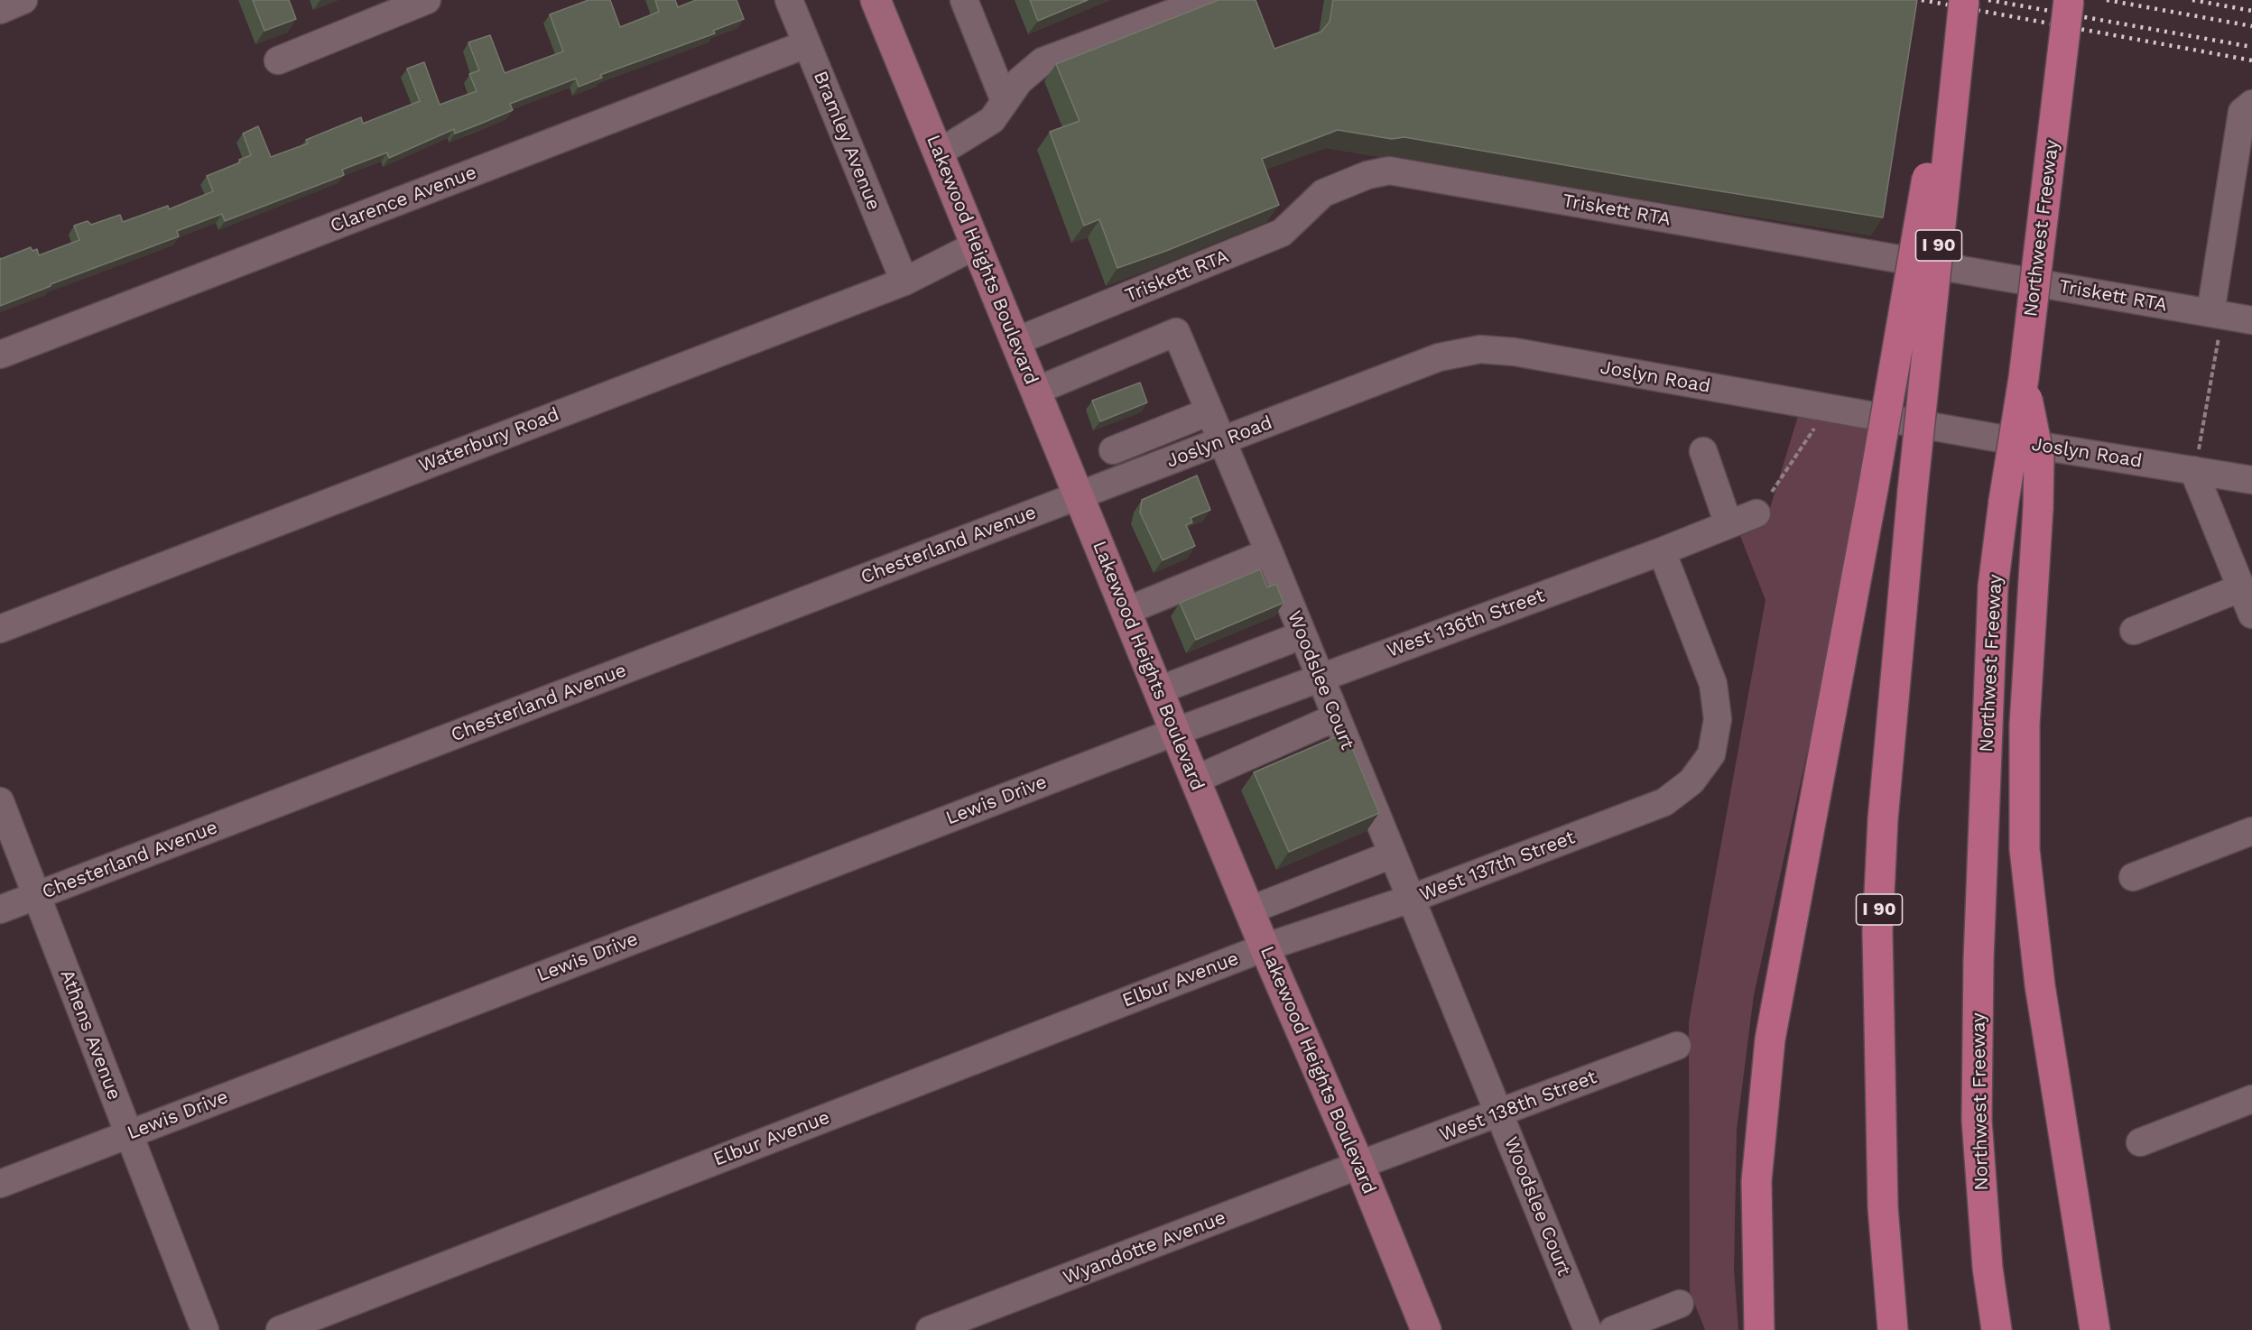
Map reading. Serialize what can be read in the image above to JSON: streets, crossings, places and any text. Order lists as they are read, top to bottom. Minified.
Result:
{"streets":{"highway":["Northwest Freeway","I 90"],"main road":["Lakewood Heights Boulevard"],"street":["Bramley Avenue","Clarence Avenue","Triskett RTA","Joslyn Road","Waterbury Road","Chesterland Avenue","West 136th Street","Woodslee Court","Lewis Drive","West 137th Street","Elbur Avenue","Athens Avenue","West 138th Street","Wyandotte Avenue"]},"crossings":[["Bramley Avenue","Clarence Avenue"],["Bramley Avenue","Waterbury Road"],["Triskett RTA","Lakewood Heights Boulevard"],["Lakewood Heights Boulevard","Joslyn Road"],["Lakewood Heights Boulevard","Waterbury Road"],["Lakewood Heights Boulevard","Chesterland Avenue"],["Lakewood Heights Boulevard","West 136th Street"],["Lakewood Heights Boulevard","Woodslee Court"],["Lakewood Heights Boulevard","Lewis Drive"],["Lakewood Heights Boulevard","West 137th Street"],["Lakewood Heights Boulevard","Elbur Avenue"],["Lakewood Heights Boulevard","West 138th Street"],["Lakewood Heights Boulevard","Wyandotte Avenue"],["Joslyn Road","Chesterland Avenue"],["Joslyn Road","Woodslee Court"],["Chesterland Avenue","Athens Avenue"],["West 136th Street","Woodslee Court"],["West 136th Street","Lewis Drive"],["West 136th Street","West 137th Street"],["Woodslee Court","West 137th Street"],["Woodslee Court","West 138th Street"],["Lewis Drive","Athens Avenue"],["West 137th Street","Elbur Avenue"],["West 138th Street","Wyandotte Avenue"]]}
